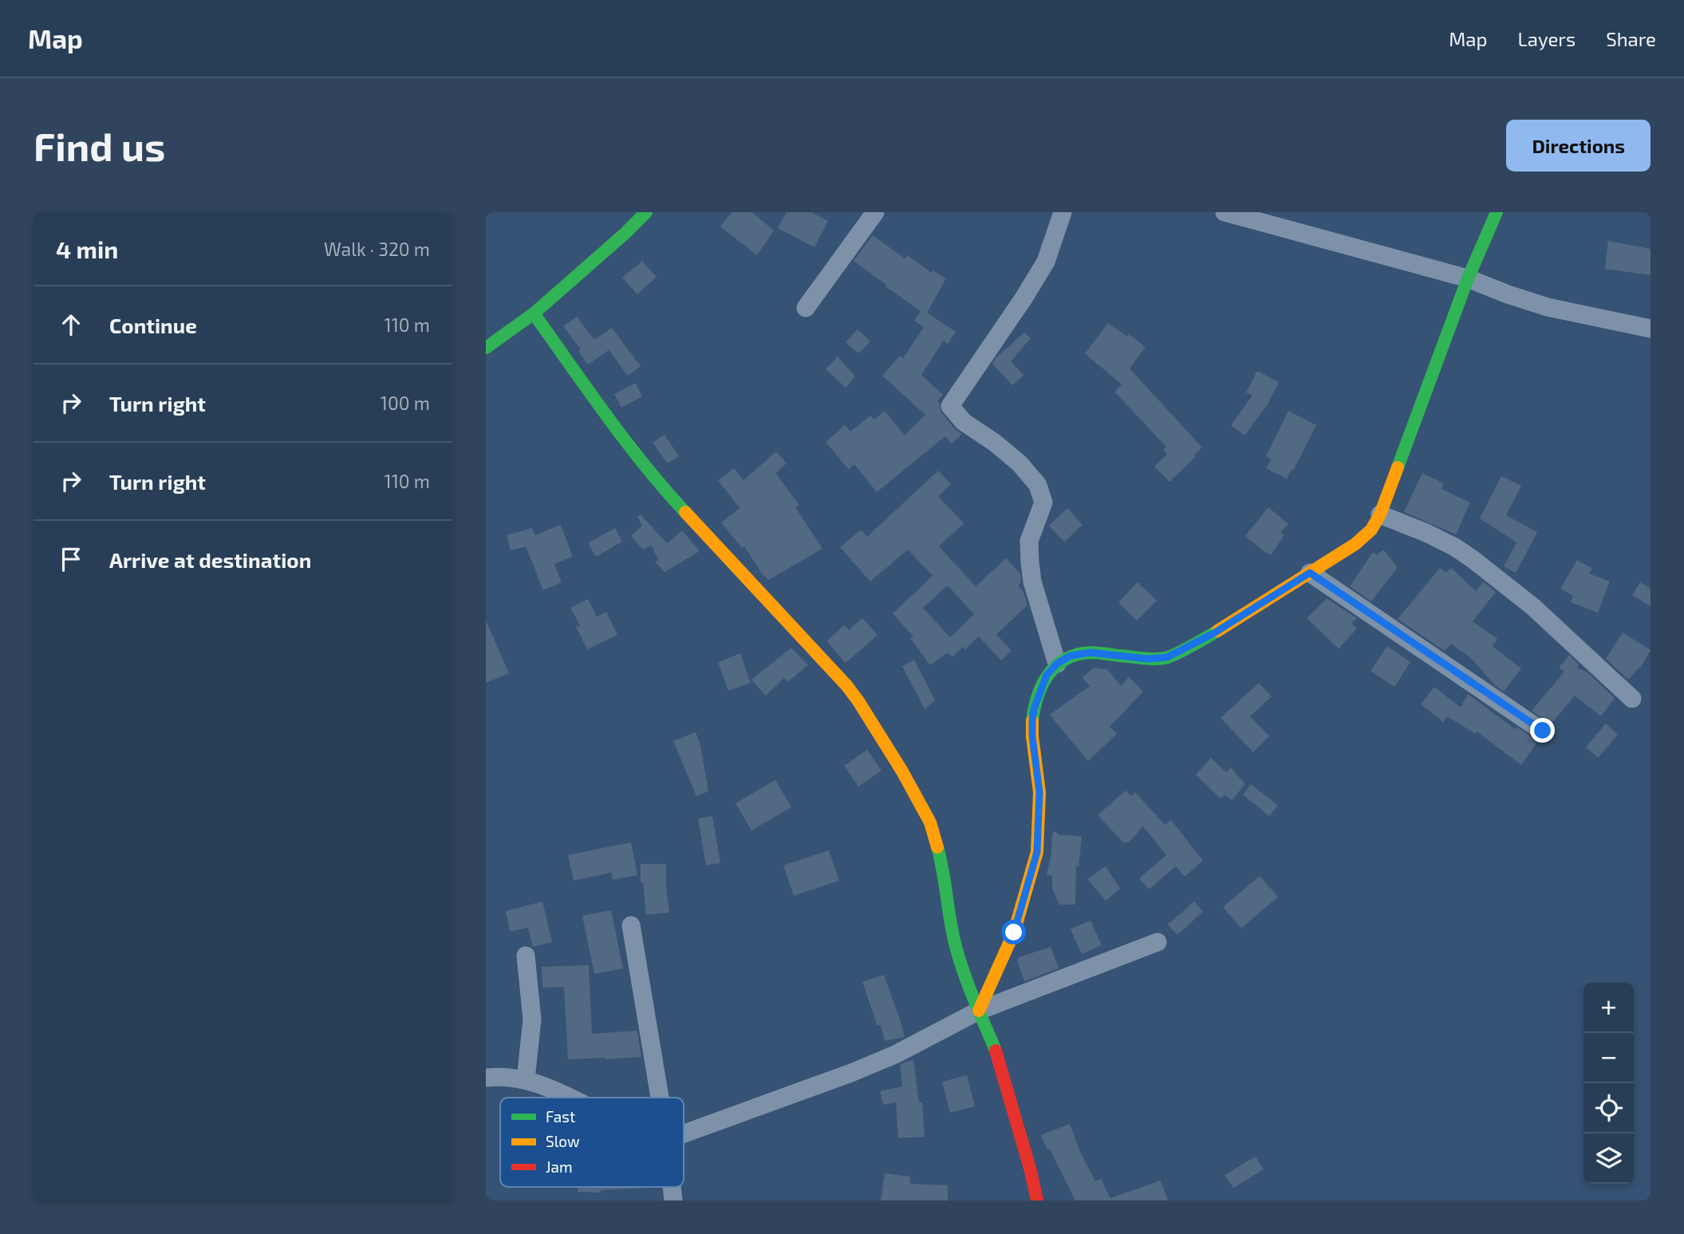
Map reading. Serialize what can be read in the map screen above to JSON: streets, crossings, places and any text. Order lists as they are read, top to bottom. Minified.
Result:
{"legend":["Fast","Slow","Jam"],"page":{"header":"Map","nav":["Map","Layers","Share"],"buttons":"Directions","title":"Find us","heading":["4 min","Walk · 320 m"],"list":[["Continue","110 m"],["Turn right","100 m"],["Turn right","110 m"],"Arrive at destination"],"map_buttons":["+","−"]}}
